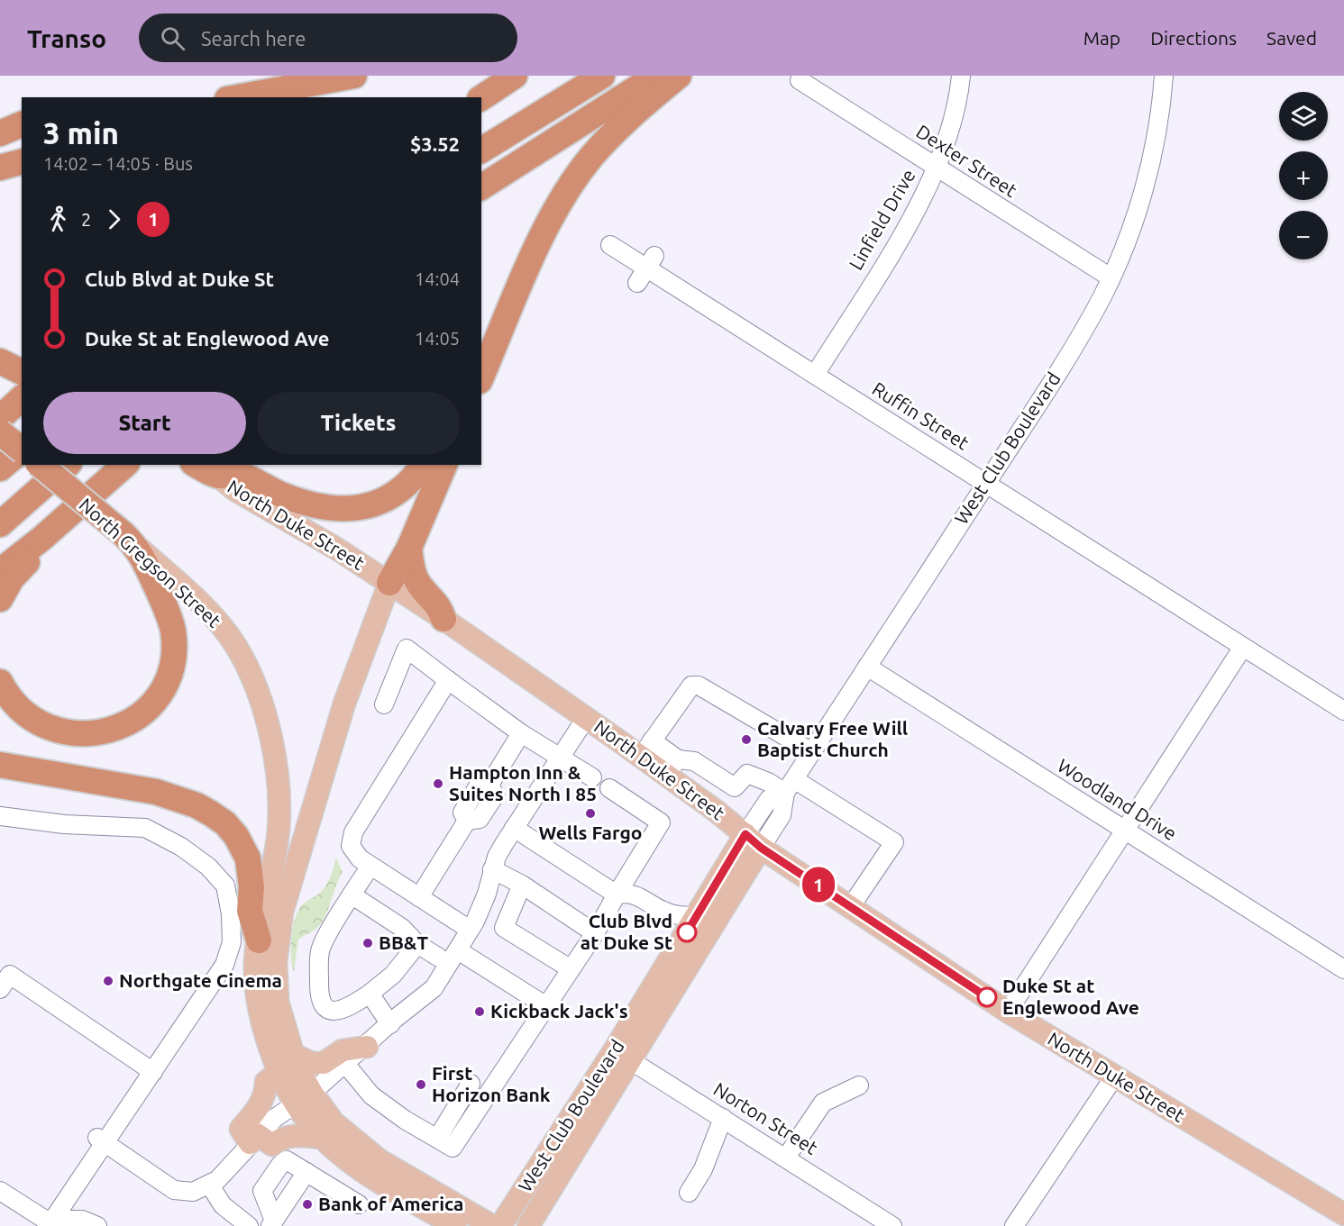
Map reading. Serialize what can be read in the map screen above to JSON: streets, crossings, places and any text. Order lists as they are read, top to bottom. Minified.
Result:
{"streets":{"highway":["North Gregson Street"],"main road":["West Club Boulevard","North Duke Street"],"street":["Dexter Street","Linfield Drive","Ruffin Street","Woodland Drive","Norton Street"]},"crossings":[["Dexter Street","Linfield Drive"],["Dexter Street","West Club Boulevard"],["Linfield Drive","Ruffin Street"],["Ruffin Street","West Club Boulevard"],["West Club Boulevard","North Duke Street"],["West Club Boulevard","Woodland Drive"],["West Club Boulevard","Norton Street"],["North Duke Street","North Gregson Street"]],"places":["Calvary Free Will Baptist Church","Hampton Inn & Suites North I 85","Wells Fargo","Club Blvd at Duke St","BB&T","Northgate Cinema","Duke St at Englewood Ave","Kickback Jack's","First Horizon Bank","Bank of America"],"lines":["bus line 1"],"page":{"header":"Transo","search":"Search here","nav":["Map","Directions","Saved"],"on_map":"1","map_buttons":["+","−"],"heading":["3 min","14:02 – 14:05 · Bus","$3.52"],"legs":["2","1"],"list":[{"name":"Club Blvd at Duke St","value":"14:04"},{"name":"Duke St at Englewood Ave","value":"14:05"}],"buttons":["Start","Tickets"]}}
